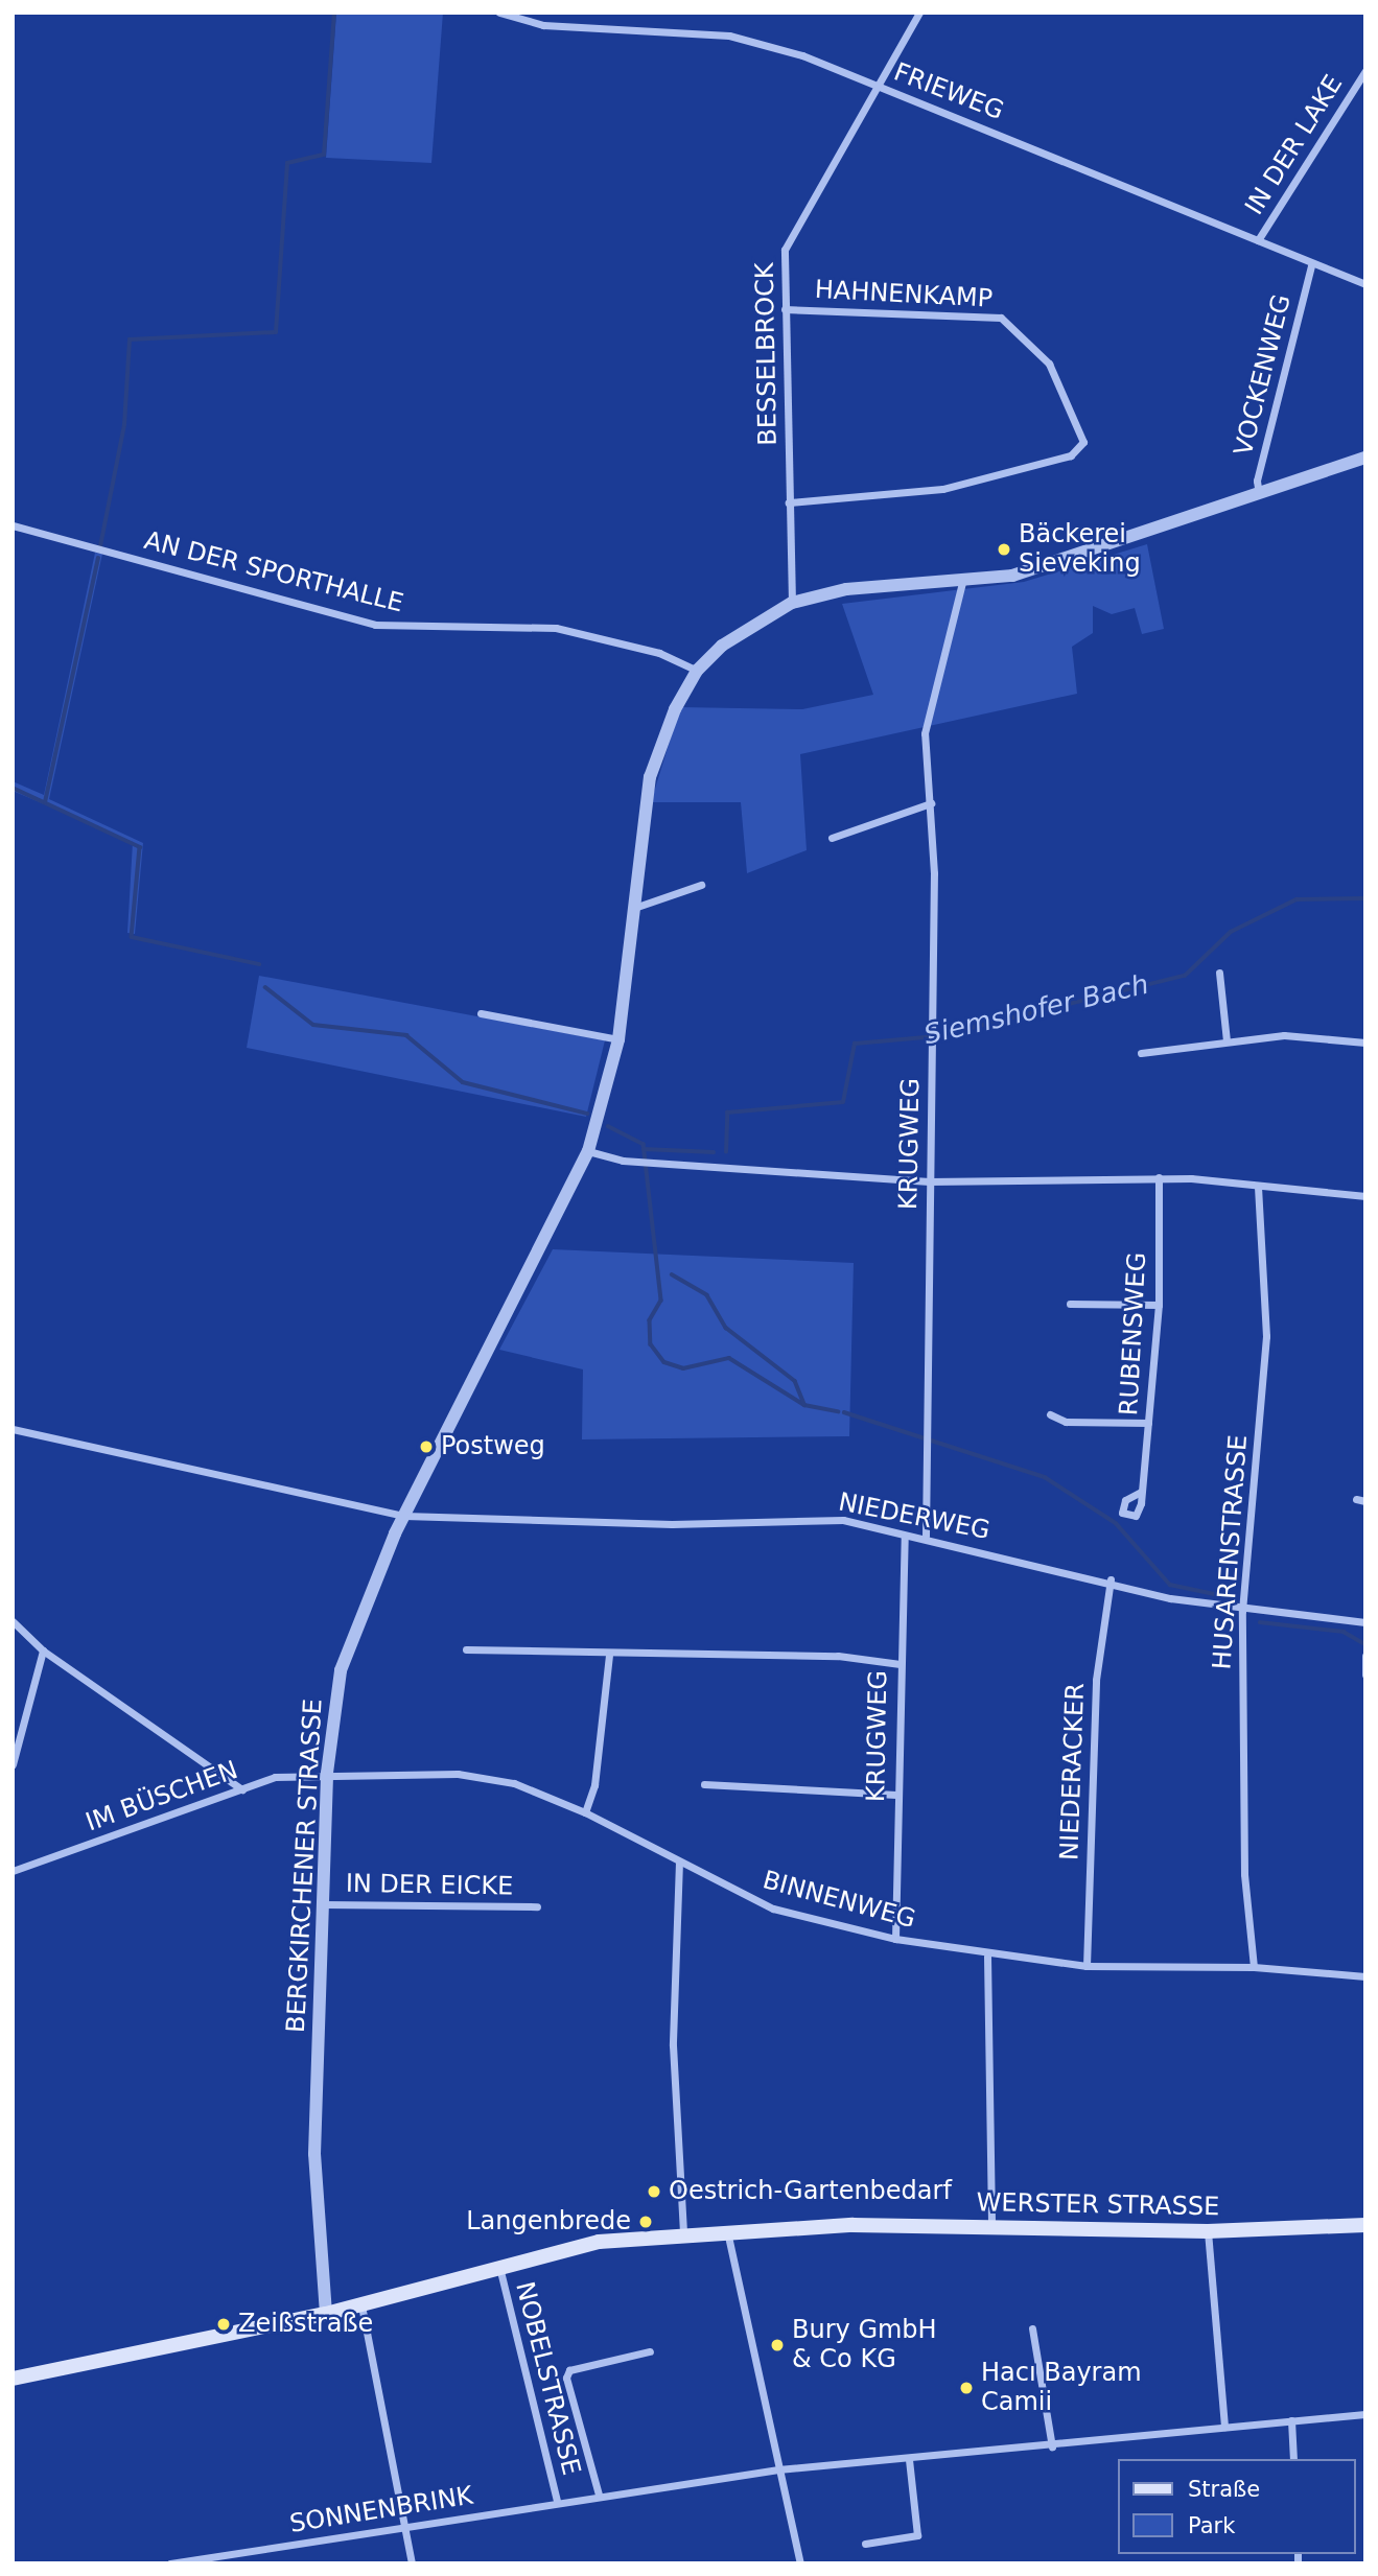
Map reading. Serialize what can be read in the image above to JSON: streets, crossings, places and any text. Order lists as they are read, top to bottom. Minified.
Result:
{"streets":{"main road":["WERSTER STRASSE"],"street":["FRIEWEG","IN DER LAKE","HAHNENKAMP","BESSELBROCK","VOCKENWEG","AN DER SPORTHALLE","KRUGWEG","RUBENSWEG","NIEDERWEG","HUSARENSTRASSE","NIEDERACKER","IM BÜSCHEN","BERGKIRCHENER STRASSE","IN DER EICKE","BINNENWEG","NOBELSTRASSE","SONNENBRINK"]},"crossings":[["FRIEWEG","IN DER LAKE"],["FRIEWEG","BESSELBROCK"],["FRIEWEG","VOCKENWEG"],["HAHNENKAMP","BESSELBROCK"],["BESSELBROCK","BERGKIRCHENER STRASSE"],["VOCKENWEG","BERGKIRCHENER STRASSE"],["AN DER SPORTHALLE","BERGKIRCHENER STRASSE"],["KRUGWEG","NIEDERWEG"],["KRUGWEG","BERGKIRCHENER STRASSE"],["KRUGWEG","BINNENWEG"],["NIEDERWEG","HUSARENSTRASSE"],["NIEDERWEG","NIEDERACKER"],["NIEDERWEG","BERGKIRCHENER STRASSE"],["HUSARENSTRASSE","BINNENWEG"],["NIEDERACKER","BINNENWEG"],["IM BÜSCHEN","BERGKIRCHENER STRASSE"],["IM BÜSCHEN","BINNENWEG"],["BERGKIRCHENER STRASSE","IN DER EICKE"],["BERGKIRCHENER STRASSE","BINNENWEG"],["BERGKIRCHENER STRASSE","WERSTER STRASSE"],["WERSTER STRASSE","NOBELSTRASSE"],["NOBELSTRASSE","SONNENBRINK"]],"water":["Siemshofer Bach"],"places":["Bäckerei Sieveking","Postweg","Oestrich-Gartenbedarf","Langenbrede","Zeißstraße","Bury GmbH & Co KG","Hacı Bayram Camii"],"legend":["Straße","Park"]}
